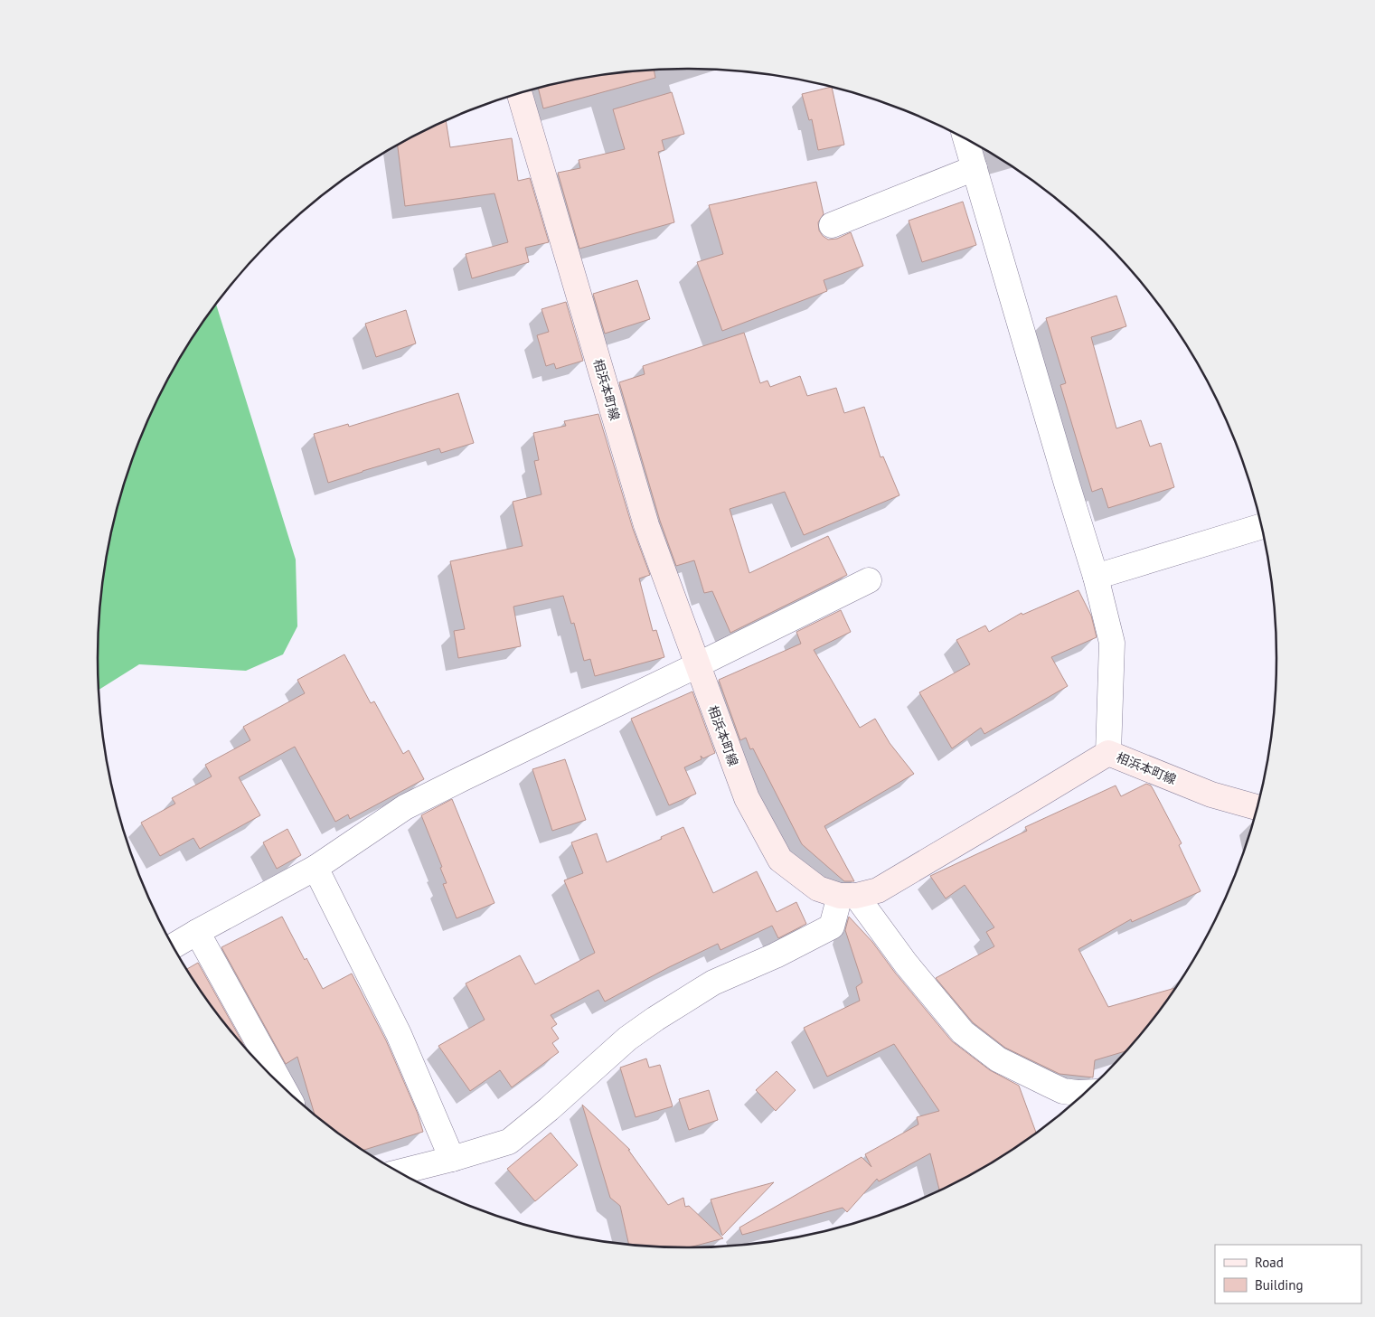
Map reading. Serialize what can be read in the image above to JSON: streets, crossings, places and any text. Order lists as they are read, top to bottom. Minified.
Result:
{"streets":{"main road":["相浜本町線"]},"legend":["Road","Building"]}
